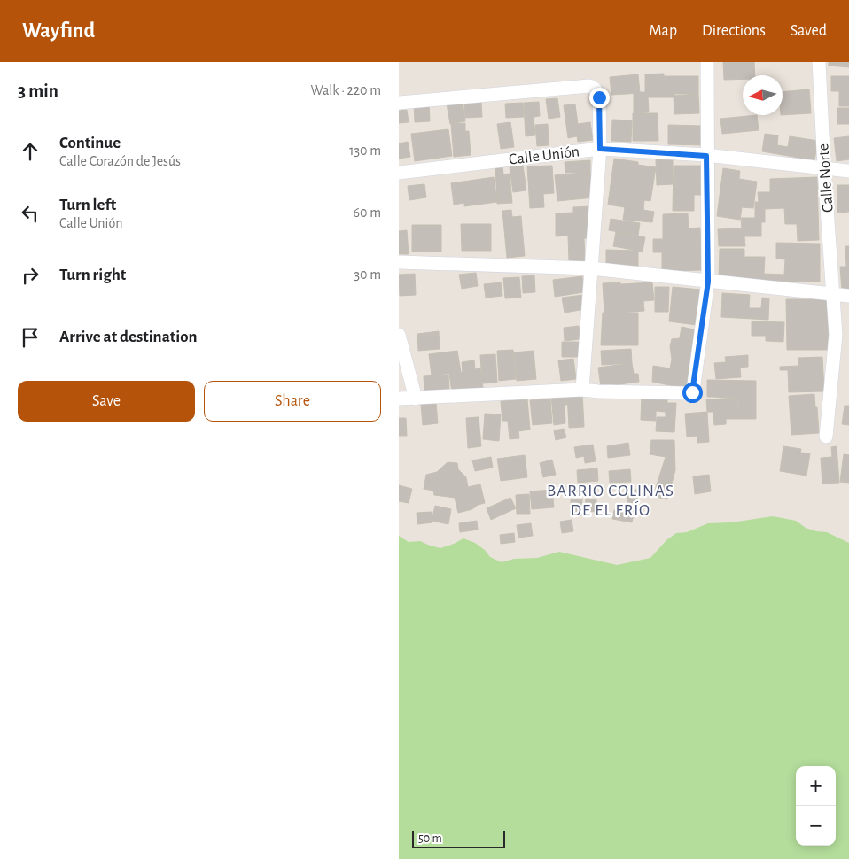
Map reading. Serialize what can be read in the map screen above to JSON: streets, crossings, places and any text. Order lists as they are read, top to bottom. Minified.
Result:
{"streets":{"street":["Calle Unión","Calle Norte"]},"crossings":[["Calle Unión","Calle Norte"]],"districts":["BARRIO COLINAS DE EL FRÍO"],"scale_bar":"50 m","north":"left","page":{"header":"Wayfind","nav":["Map","Directions","Saved"],"heading":["3 min","Walk · 220 m"],"list":[["Continue","Calle Corazón de Jesús","130 m"],["Turn left","Calle Unión","60 m"],["Turn right","30 m"],"Arrive at destination"],"buttons":["Save","Share"],"map_buttons":["+","−"],"scale":"50 m"}}
